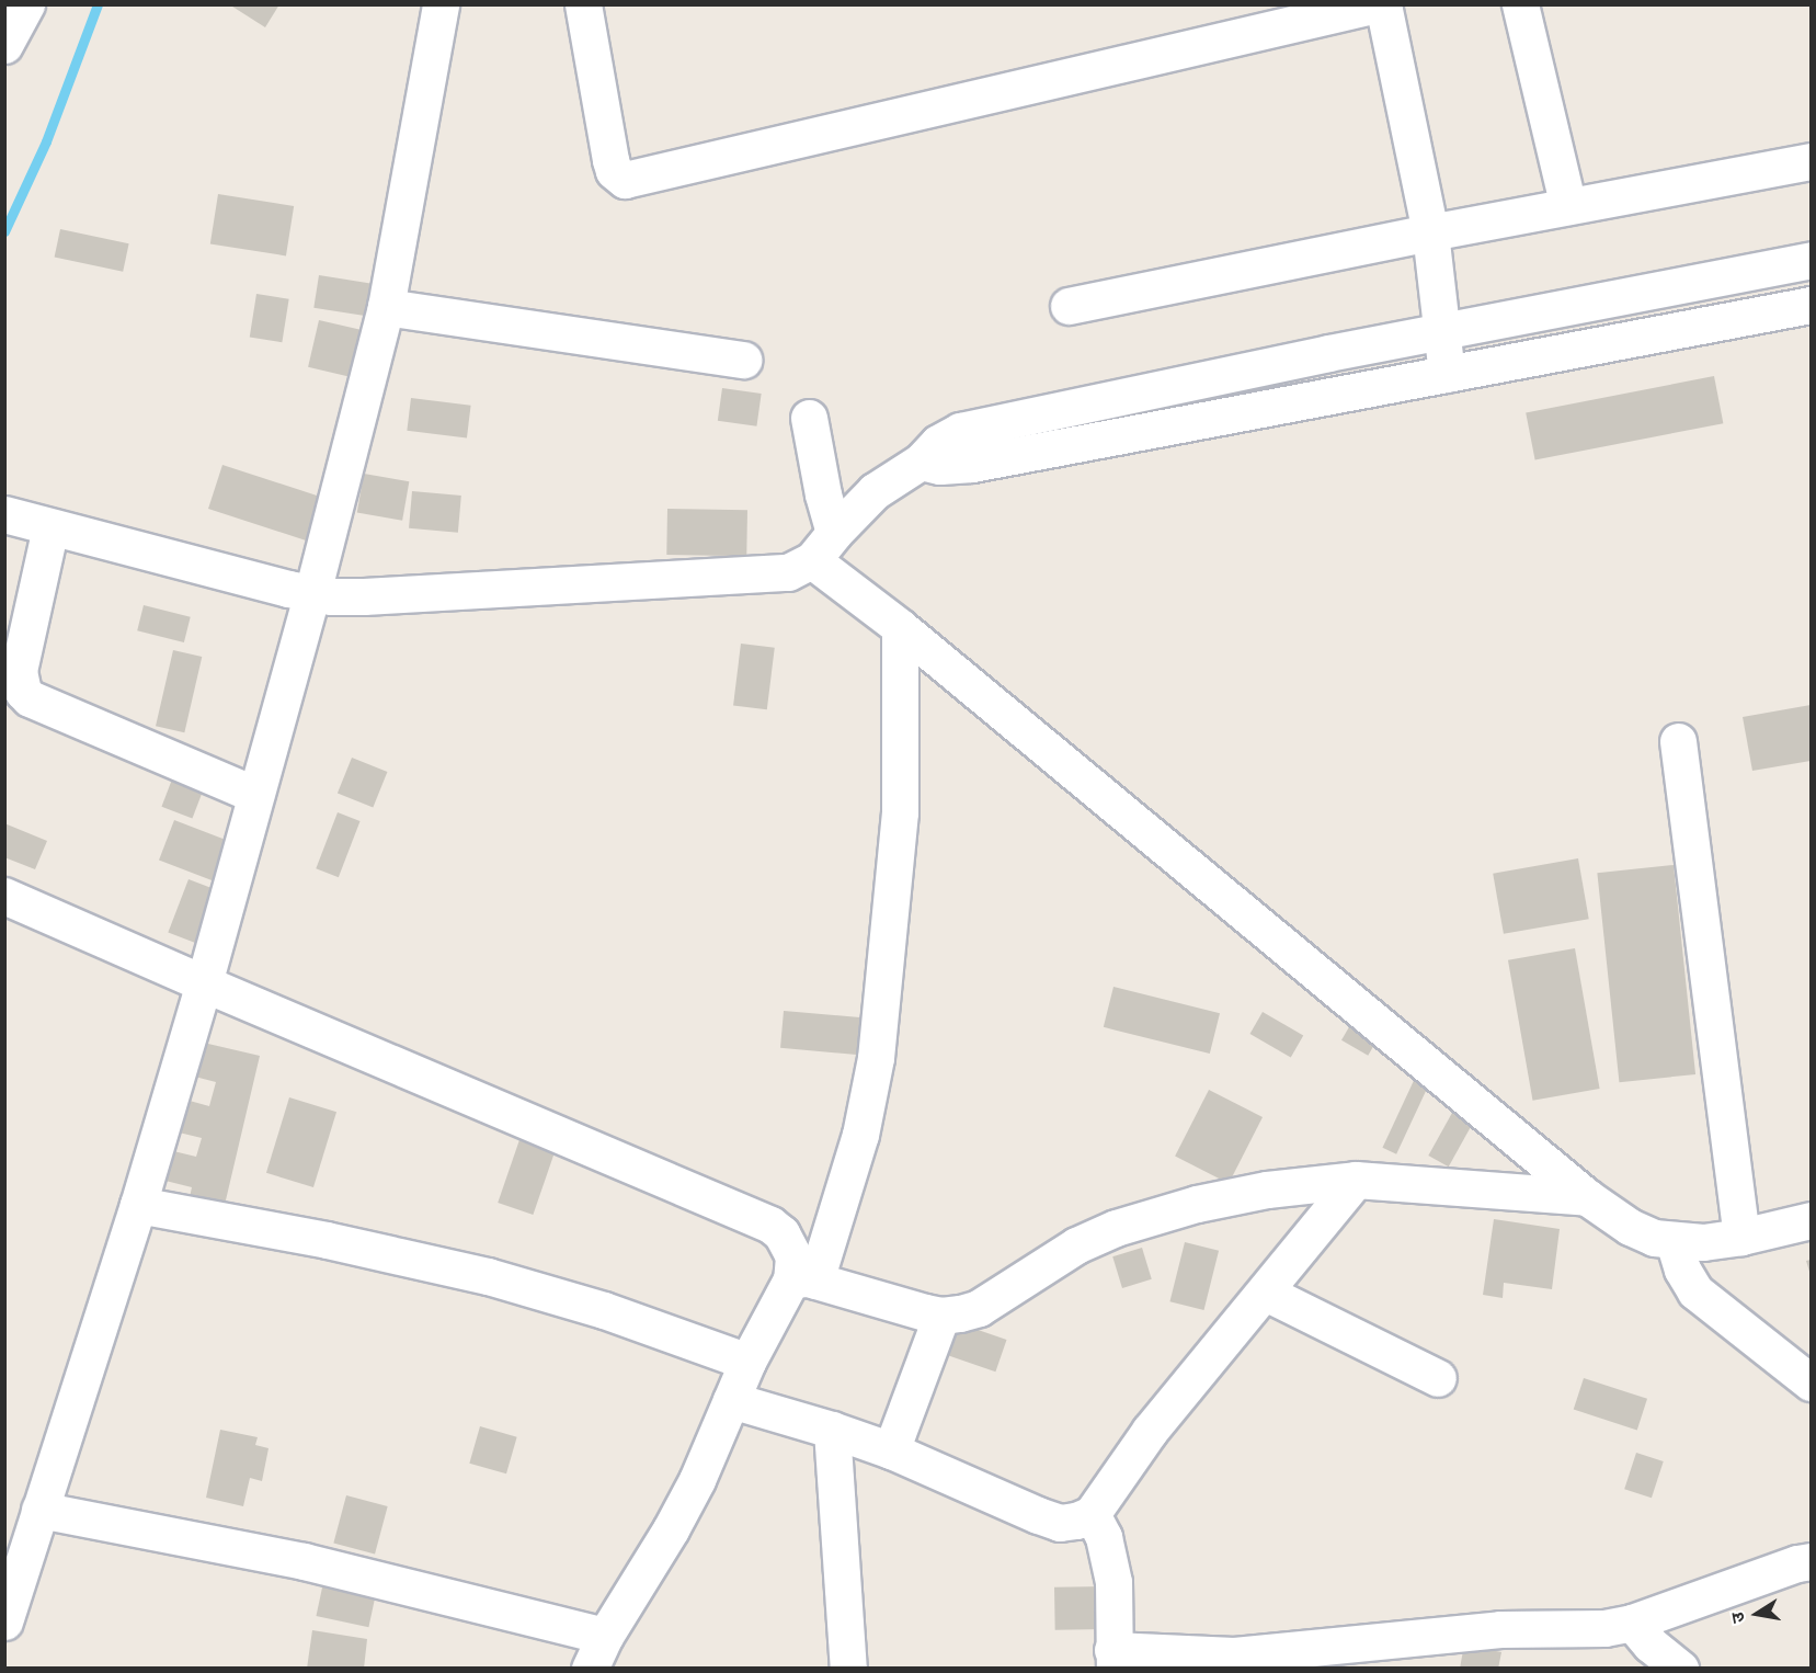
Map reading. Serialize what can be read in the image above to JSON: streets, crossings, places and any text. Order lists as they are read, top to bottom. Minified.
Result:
{"north":"left"}
